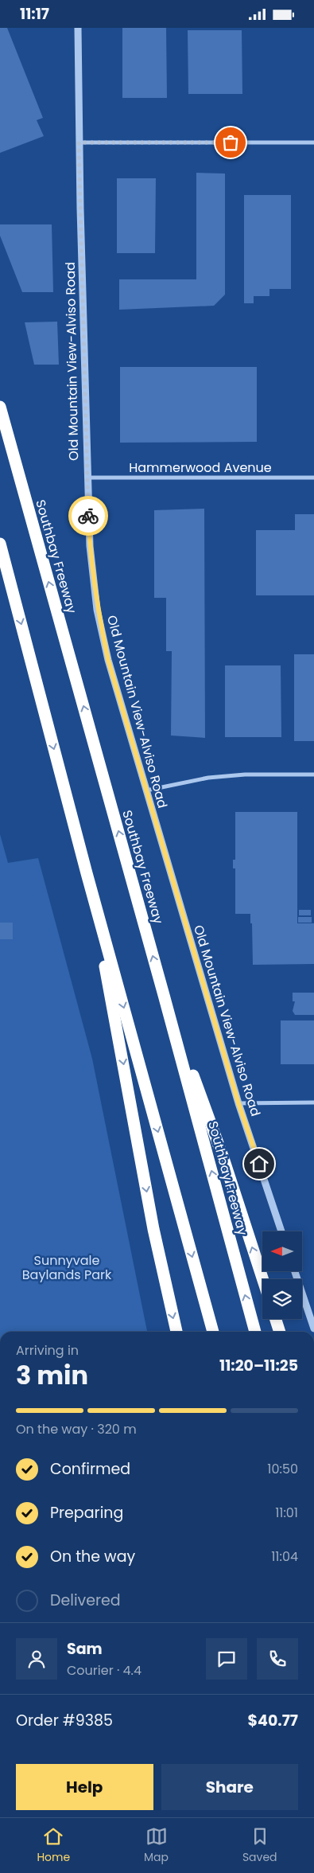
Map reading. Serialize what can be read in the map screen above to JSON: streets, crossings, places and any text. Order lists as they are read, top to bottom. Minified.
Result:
{"streets":{"highway":["Southbay Freeway"],"street":["Old Mountain View-Alviso Road","Hammerwood Avenue"]},"crossings":[["Old Mountain View-Alviso Road","Hammerwood Avenue"]],"parks":["Sunnyvale Baylands Park"],"north":"left","page":{"status":"11:17","heading":["3 min","Arriving in","11:20–11:25"],"panel":["Sam","Courier · 4.4","Order #9385","$40.77"],"bar":"On the way · 320 m","list":[["Confirmed","10:50"],["Preparing","11:01"],["On the way","11:04"],"Delivered"],"buttons":["Help","Share"],"tabs":["Home","Map","Saved"]}}
